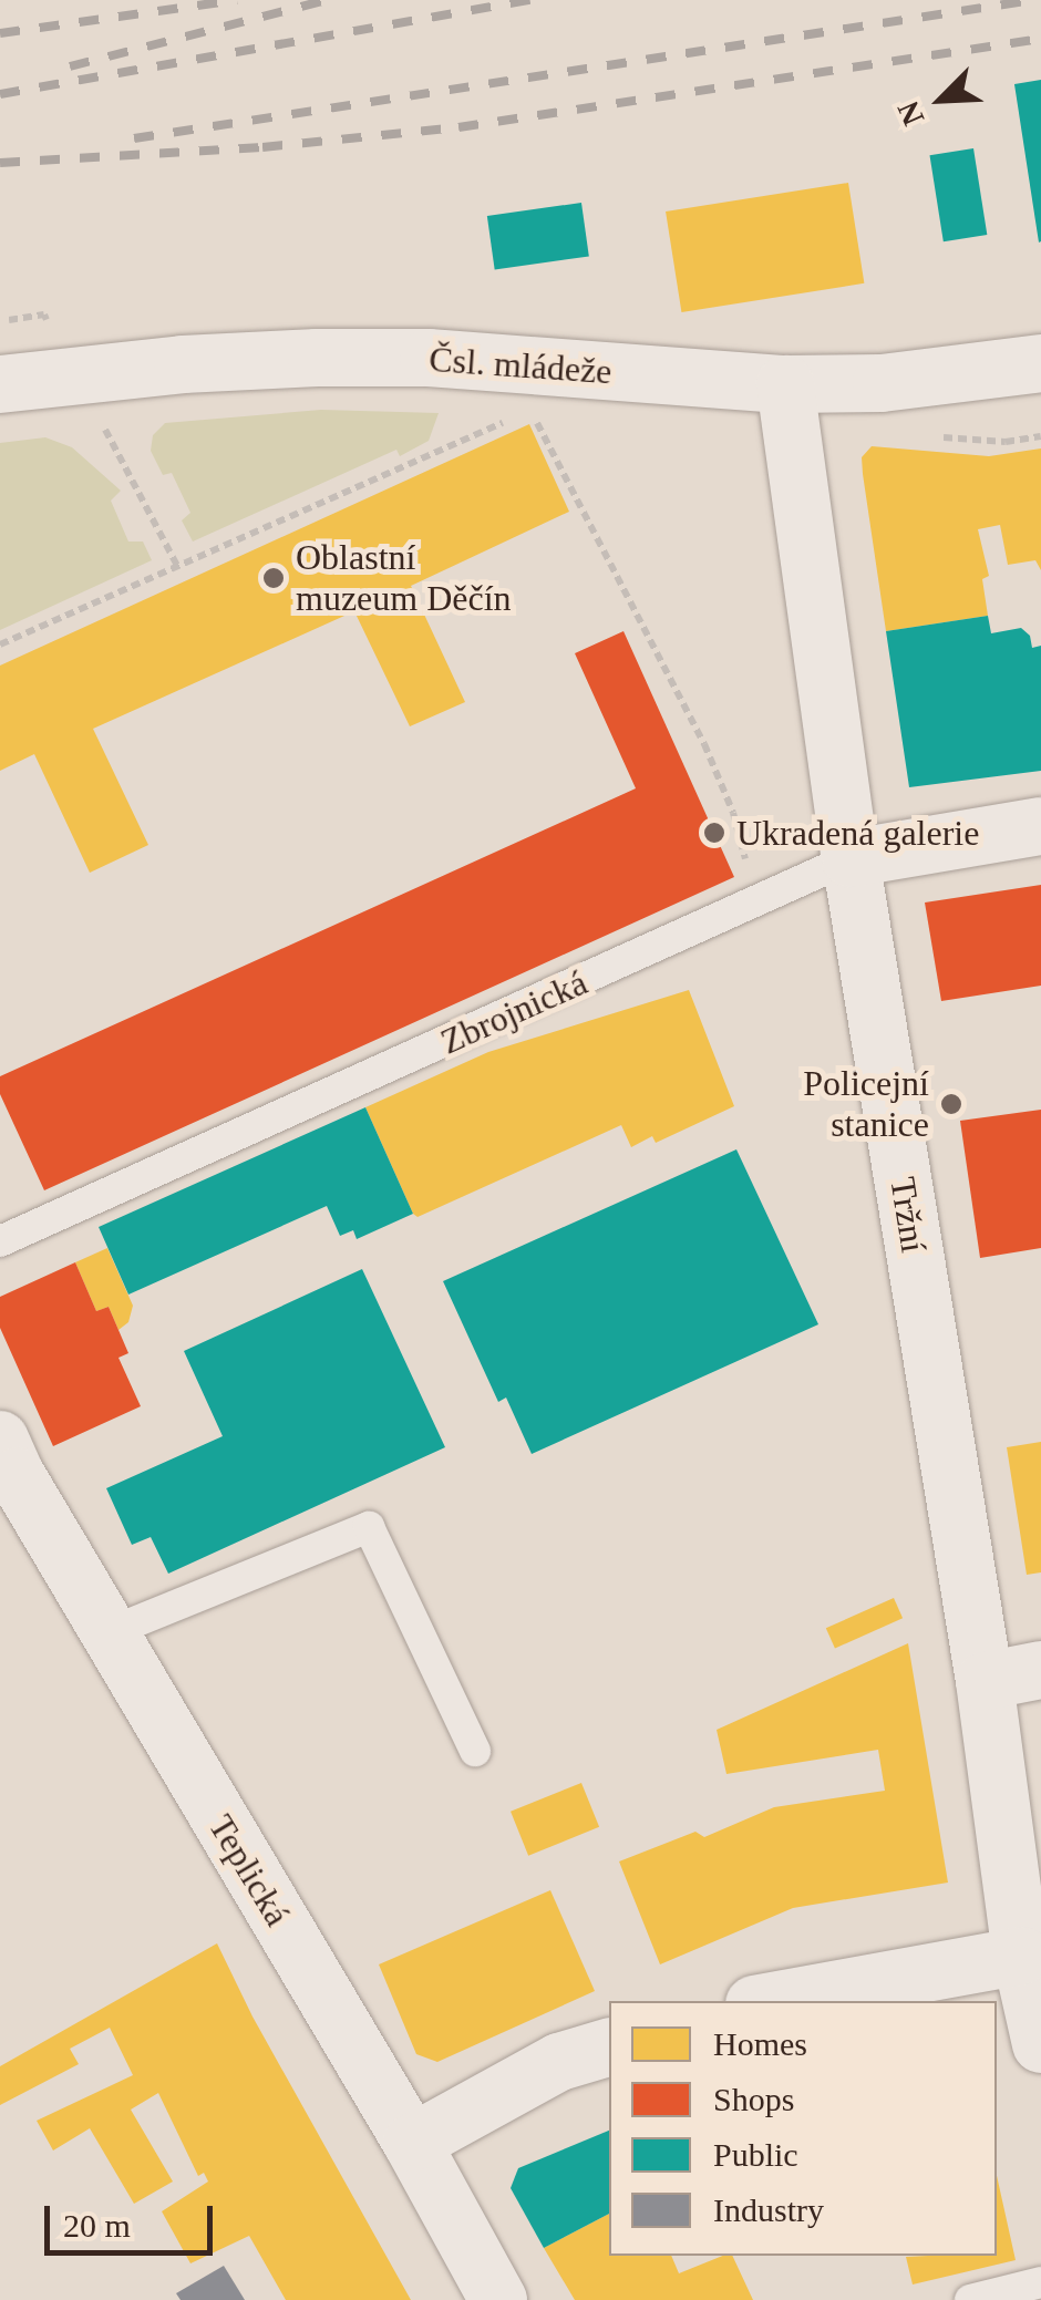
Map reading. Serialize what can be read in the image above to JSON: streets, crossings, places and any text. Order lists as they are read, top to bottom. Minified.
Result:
{"streets":{"street":["Čsl. mládeže","Zbrojnická","Tržní","Teplická"]},"crossings":[["Čsl. mládeže","Tržní"],["Zbrojnická","Tržní"]],"places":["Oblastní muzeum Děčín","Ukradená galerie","Policejní stanice"],"legend":["Homes","Shops","Public","Industry"],"scale_bar":"20 m","north":"bottom left"}
